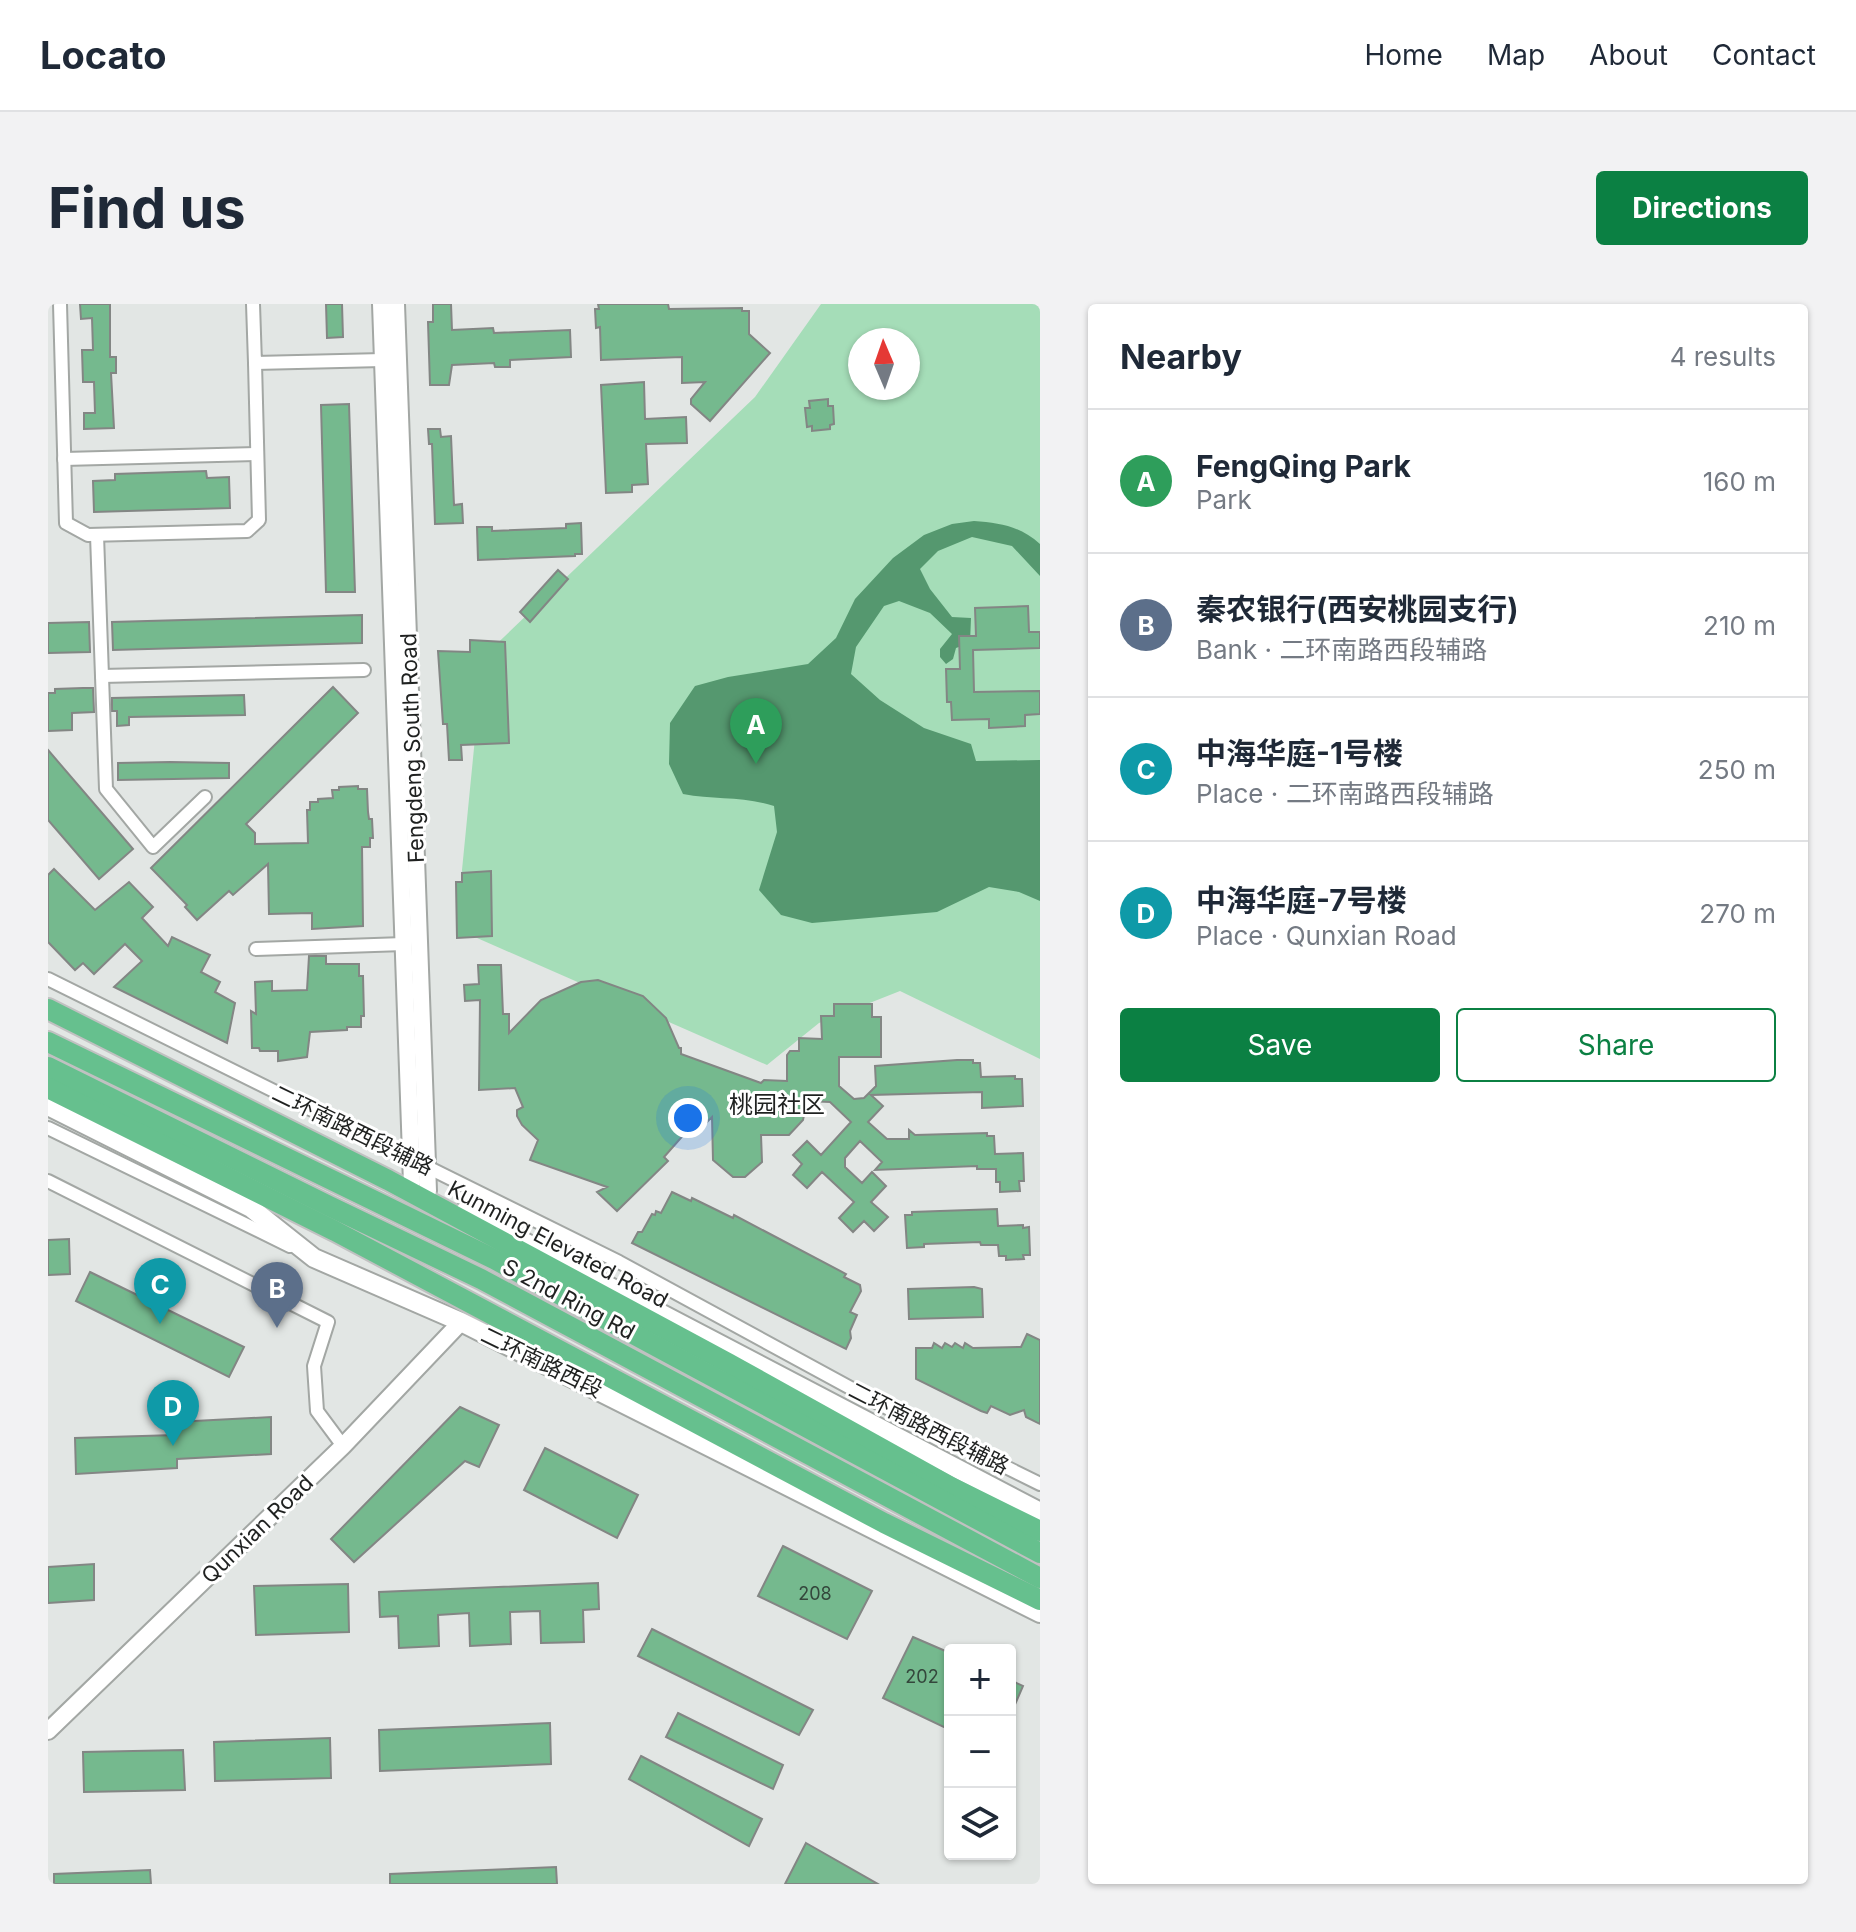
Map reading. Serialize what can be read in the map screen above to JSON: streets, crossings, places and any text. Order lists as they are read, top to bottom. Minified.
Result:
{"streets":{"highway":["Kunming Elevated Road","S 2nd Ring Rd"],"main road":["二环南路西段"],"street":["Fengdeng South Road","二环南路西段辅路","Qunxian Road"]},"crossings":[["Fengdeng South Road","二环南路西段辅路"],["二环南路西段","Qunxian Road"]],"districts":["桃园社区"],"house_numbers":["208","202"],"north":"top","page":{"header":"Locato","nav":["Home","Map","About","Contact"],"buttons":["Directions",["Save","Share"]],"title":"Find us","heading":["Nearby","4 results"],"list":[{"mark":"A","name":"FengQing Park","note":"Park","value":"160 m"},{"mark":"B","name":"秦农银行(西安桃园支行)","note":"Bank · 二环南路西段辅路","value":"210 m"},{"mark":"C","name":"中海华庭-1号楼","note":"Place · 二环南路西段辅路","value":"250 m"},{"mark":"D","name":"中海华庭-7号楼","note":"Place · Qunxian Road","value":"270 m"}],"pins":["A","C","B","D"],"map_buttons":["+","−"]}}
